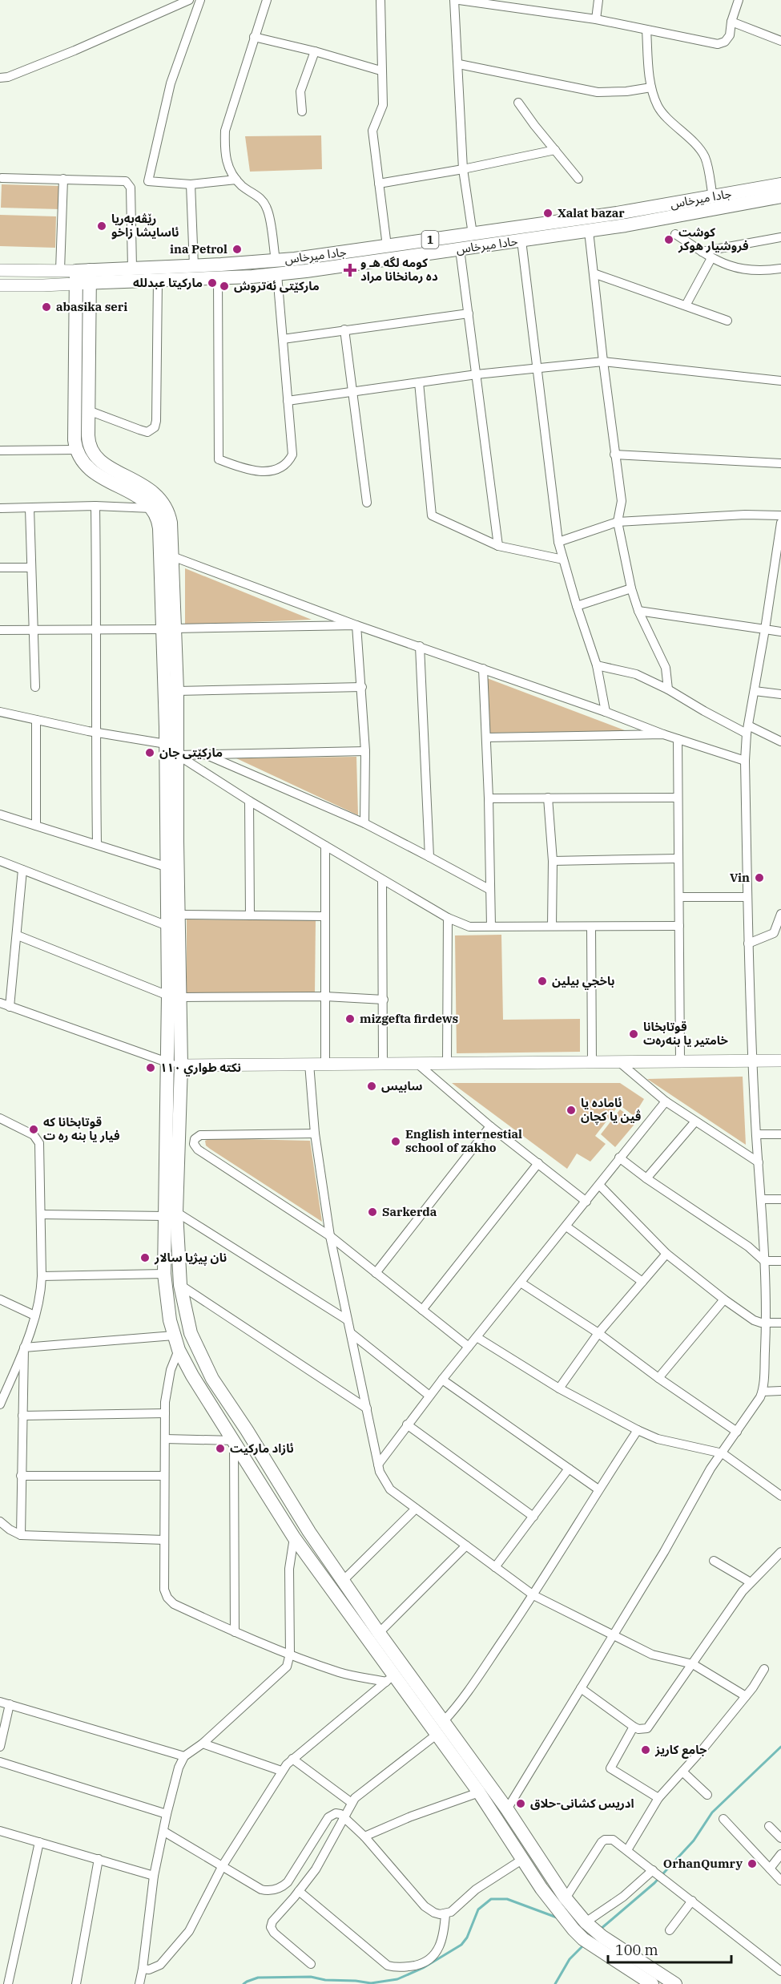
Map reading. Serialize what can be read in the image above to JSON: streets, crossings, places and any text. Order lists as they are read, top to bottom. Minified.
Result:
{"streets":{"main road":["جادا ميرخاس","1","حادا ميرخاس"]},"crossings":[["جادا ميرخاس","حادا ميرخاس"]],"places":{"other":["Xalat bazar","رێڤه‌به‌ريا ئاسايشا زاخو","كوشت فروشيار هوكر","ina Petrol","ماركيتا عبدلله","مارکێتی ئەتروش","abasika seri","مارکێتی جان","Vin","باخجي بيلين","mizgefta firdews","قوتابخانا خامتیر یا بنەرەت","نكته طواري ١١٠","سابيس","ئاماده یا ڤین یا کچان","قوتابخانا كه فيار يا بنه ره ت","English internestial school of zakho","Sarkerda","نان پيژيا سالار","ئازاد ماركيت","جامع كاريز","ادريس كشانى-حلاق","OrhanQumry"],"health":["كومه لگه هـ و ده رمانخانا مراد"]},"scale_bar":"100 m"}
